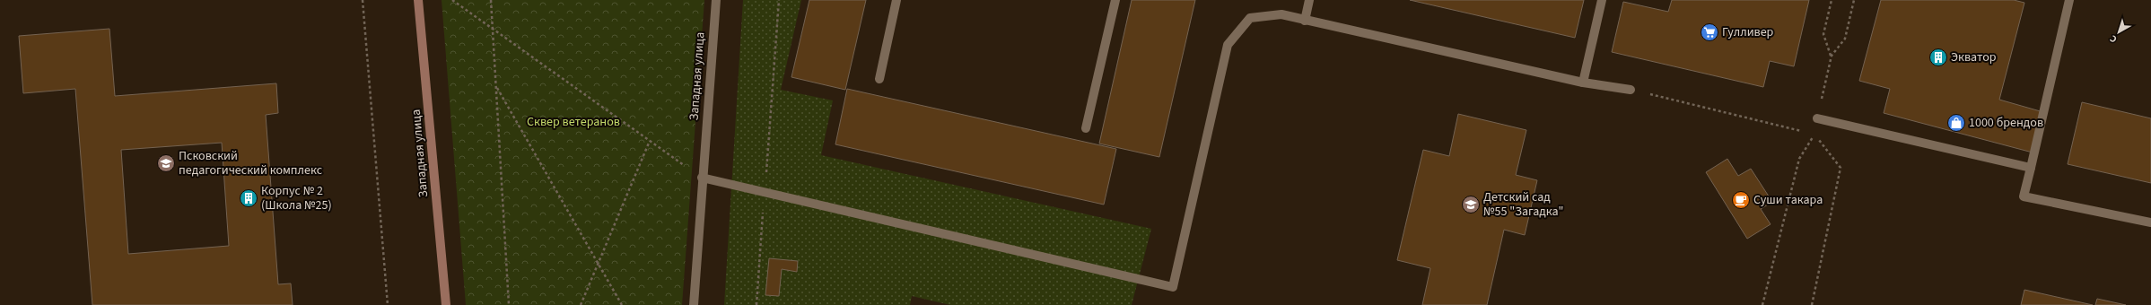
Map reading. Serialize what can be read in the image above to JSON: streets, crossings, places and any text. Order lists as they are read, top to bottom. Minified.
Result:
{"streets":{"street":["Западная улица"]},"parks":["Сквер ветеранов"],"places":{"supermarket":["Гулливер"],"building":["Экватор","Корпус № 2 (Школа №25)"],"shop":["1000 брендов"],"school or university":["Псковский педагогический комплекс","Детский сад №55 \"Загадка\""],"cafe":["Суши такара"]},"north":"bottom left"}
